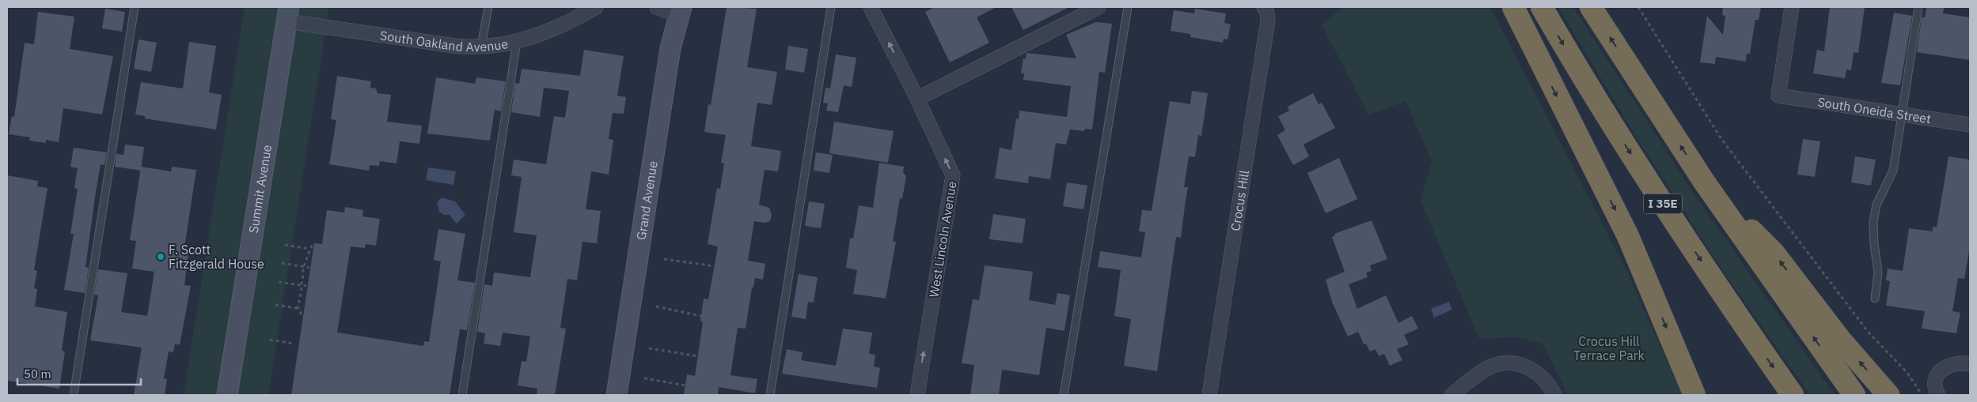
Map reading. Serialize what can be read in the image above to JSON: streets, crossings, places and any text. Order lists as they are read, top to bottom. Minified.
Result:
{"streets":{"highway":["I 35E"],"main road":["Summit Avenue","Grand Avenue"],"street":["South Oakland Avenue","South Oneida Street","Crocus Hill","West Lincoln Avenue"]},"crossings":[["South Oakland Avenue","Summit Avenue"]],"one_way":["West Lincoln Avenue"],"parks":["Crocus Hill Terrace Park"],"places":["F. Scott Fitzgerald House"],"scale_bar":"50 m"}
